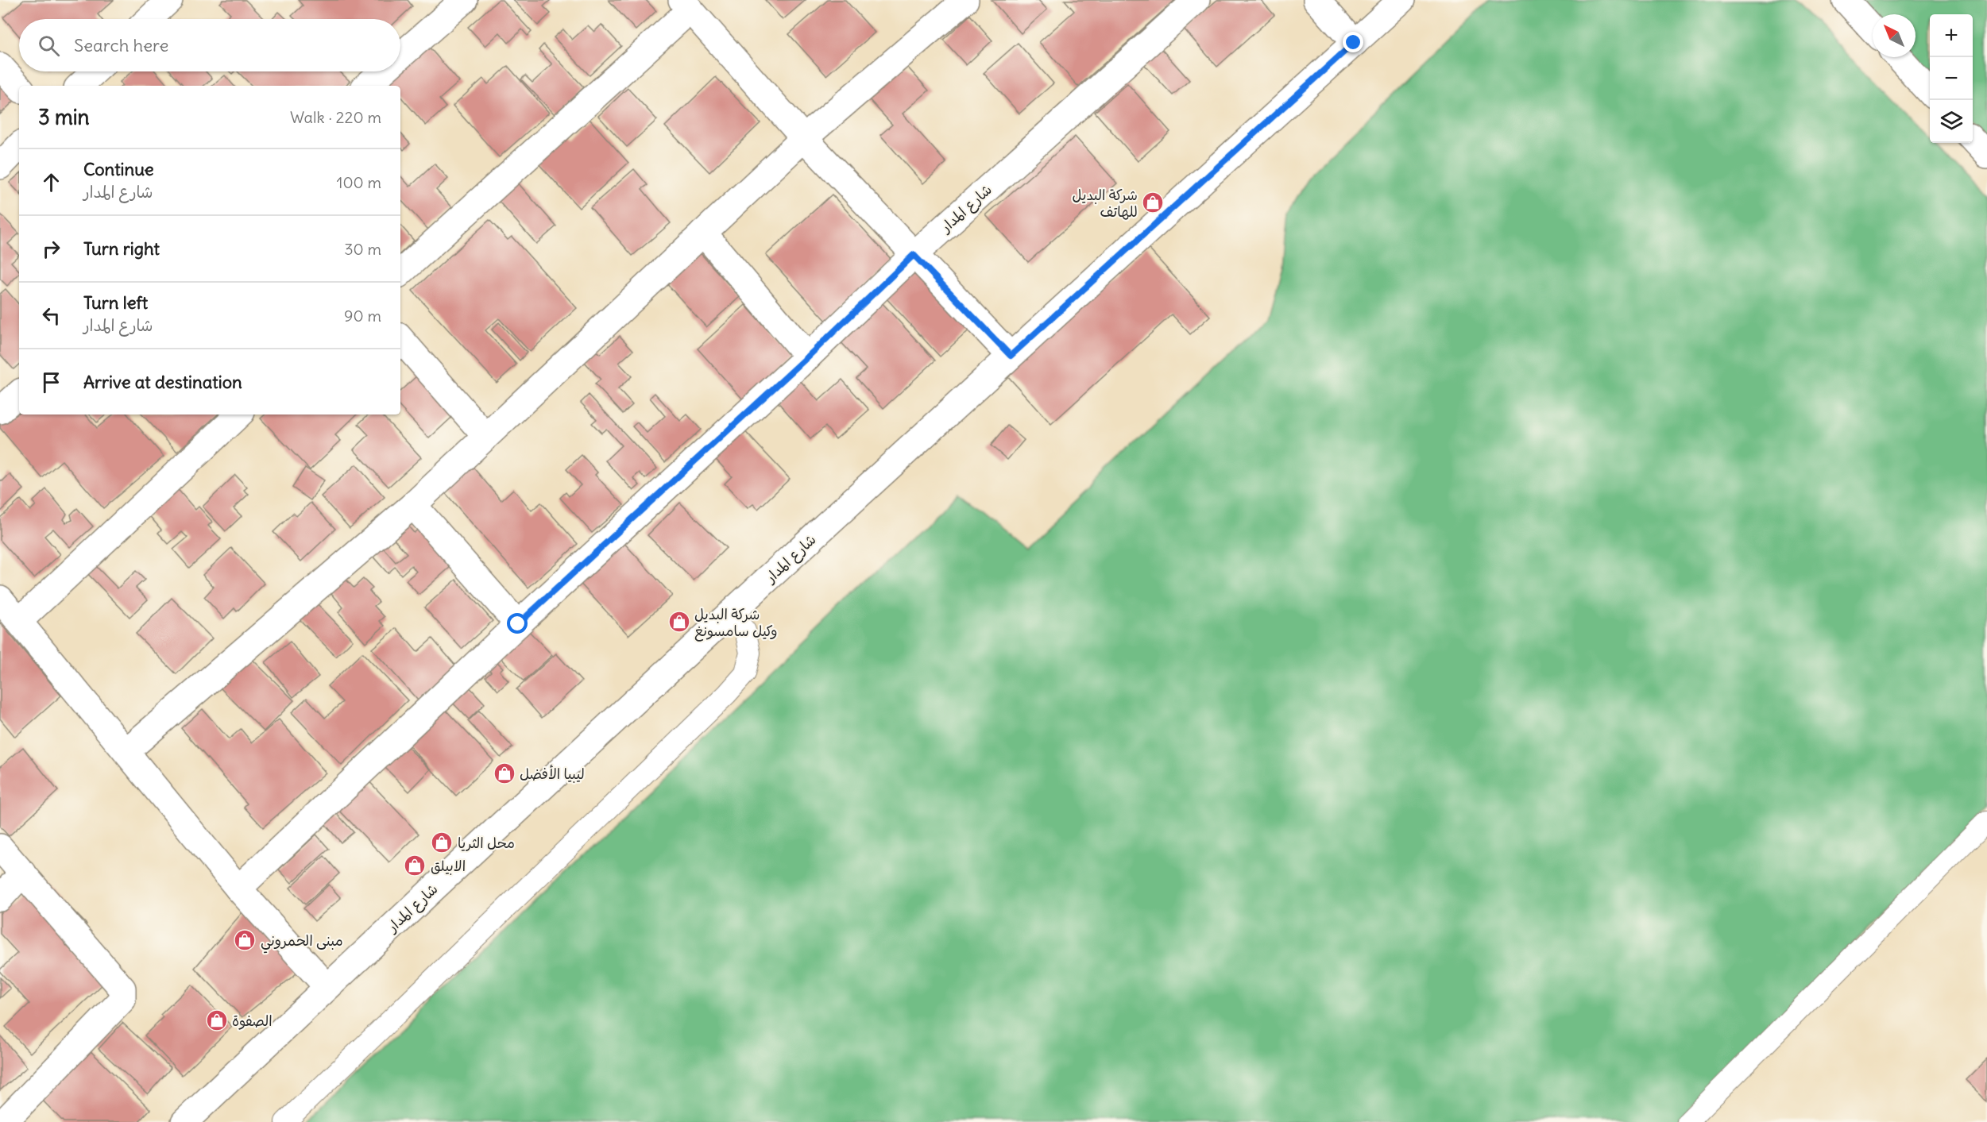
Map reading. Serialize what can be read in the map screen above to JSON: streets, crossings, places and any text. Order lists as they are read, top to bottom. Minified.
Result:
{"streets":{"street":["شارع المدار"]},"places":{"shop":["شركة البديل للهاتف","شركة البديل وكيل سامسونغ","ليبيا الأفضل","محل الثريا","الابيلق","مبنى الحمروني","الصفوة"]},"north":"top left","page":{"map_buttons":["+","−"],"search":"Search here","heading":["3 min","Walk · 220 m"],"list":[["Continue","شارع المدار","100 m"],["Turn right","30 m"],["Turn left","شارع المدار","90 m"],"Arrive at destination"]}}
